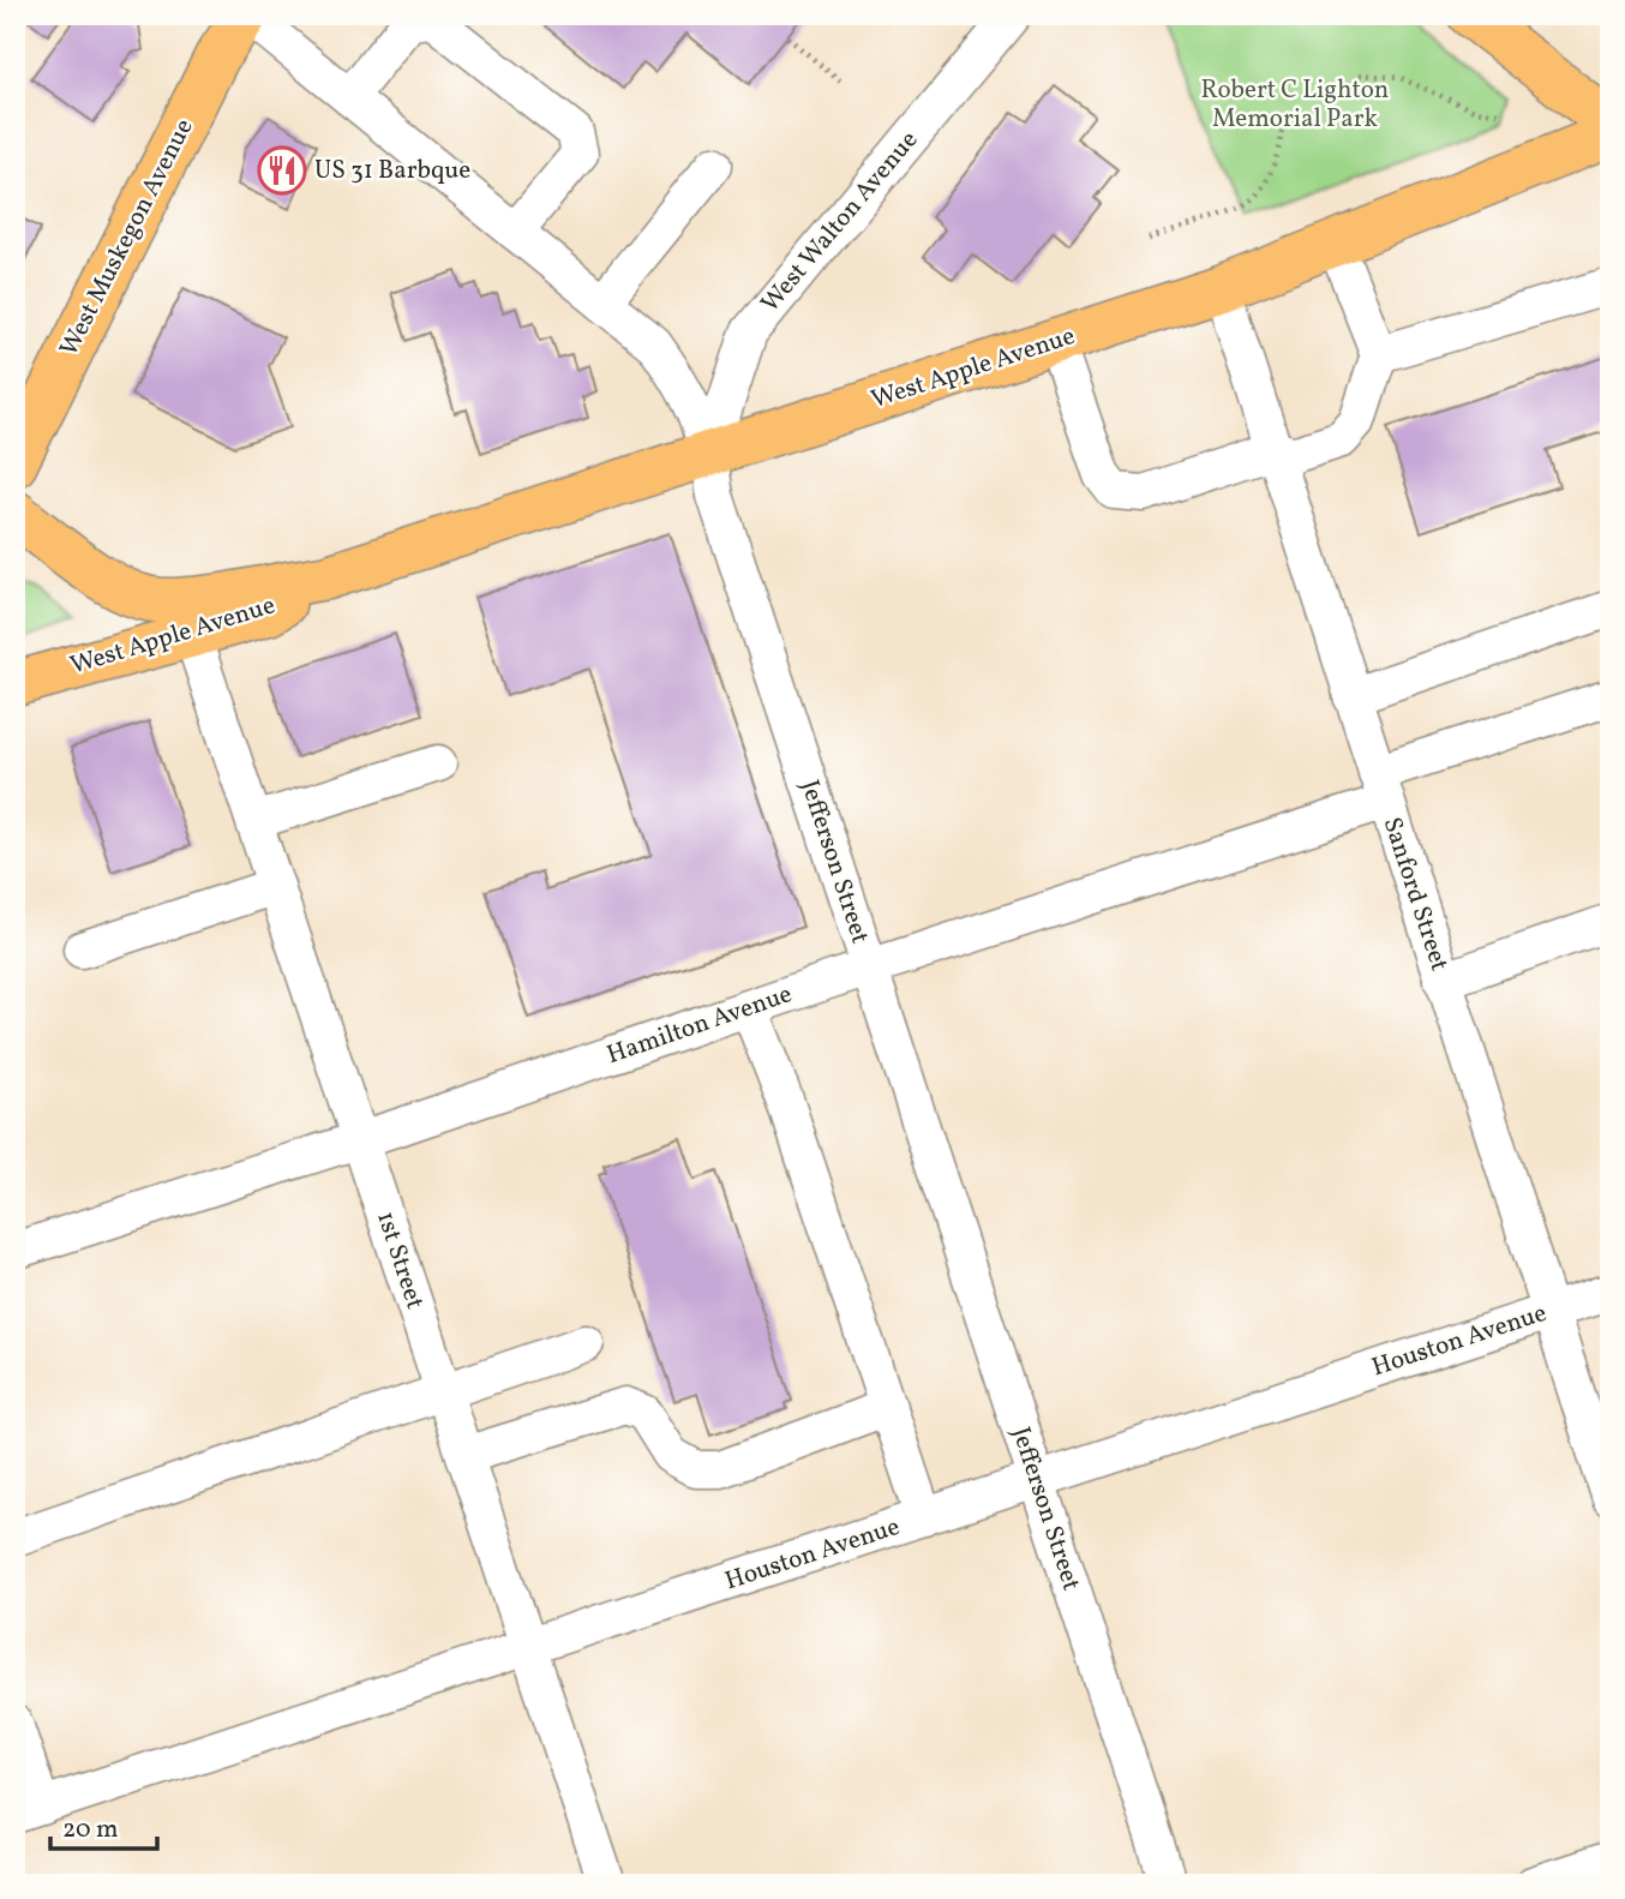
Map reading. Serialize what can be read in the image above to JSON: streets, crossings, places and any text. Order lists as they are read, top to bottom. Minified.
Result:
{"streets":{"main road":["West Muskegon Avenue","West Apple Avenue"],"street":["West Walton Avenue","Jefferson Street","Sanford Street","Hamilton Avenue","1st Street","Houston Avenue"]},"crossings":[["West Walton Avenue","West Apple Avenue"],["West Walton Avenue","Jefferson Street"],["West Muskegon Avenue","Jefferson Street"],["West Apple Avenue","Jefferson Street"],["West Apple Avenue","Sanford Street"],["West Apple Avenue","1st Street"],["Jefferson Street","Hamilton Avenue"],["Jefferson Street","Houston Avenue"],["Sanford Street","Hamilton Avenue"],["Sanford Street","Houston Avenue"],["Hamilton Avenue","1st Street"],["1st Street","Houston Avenue"]],"parks":["Robert C Lighton Memorial Park"],"places":{"restaurant":["US 31 Barbque"]},"scale_bar":"20 m"}
